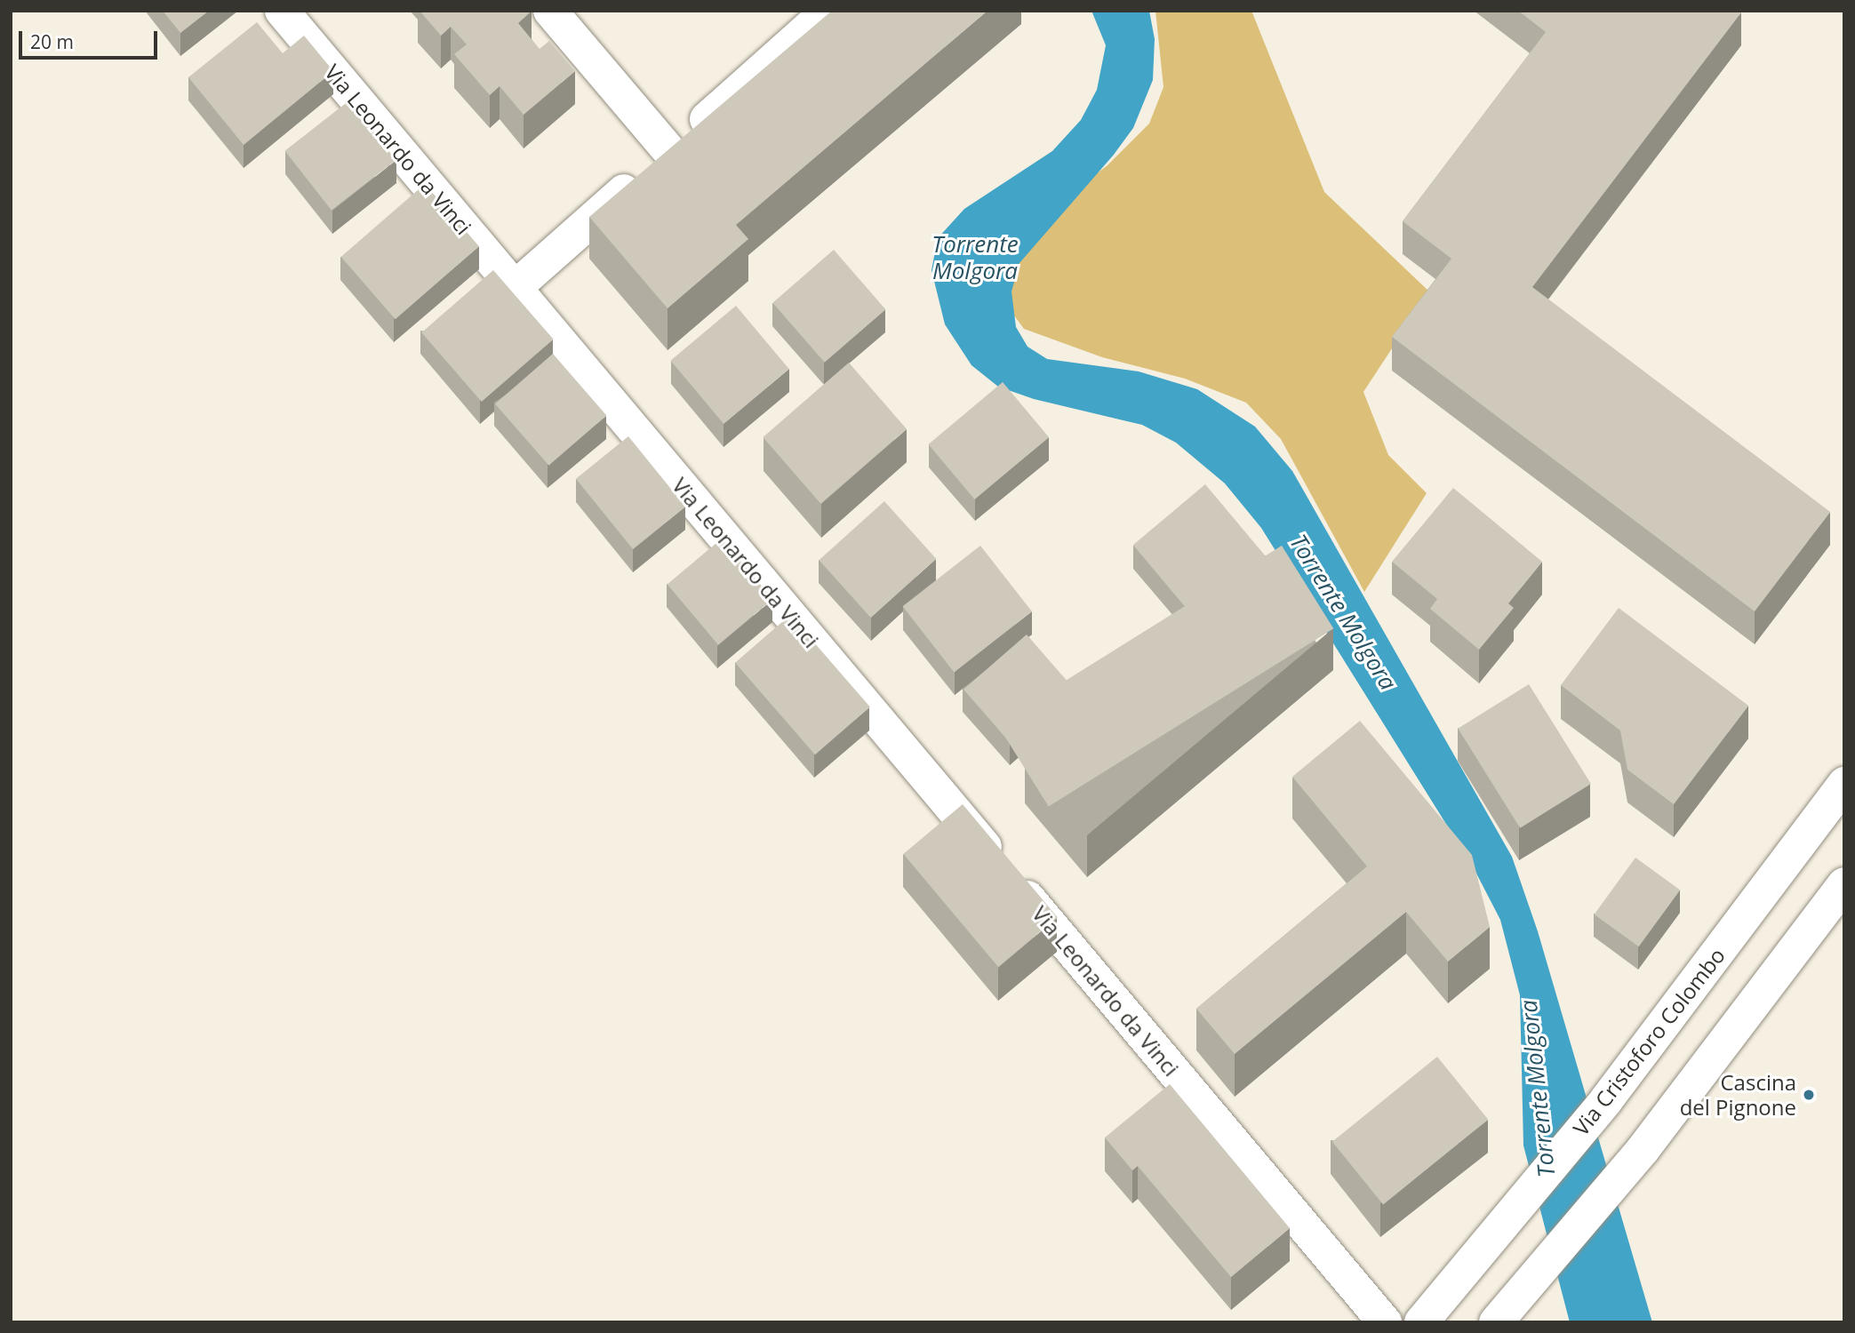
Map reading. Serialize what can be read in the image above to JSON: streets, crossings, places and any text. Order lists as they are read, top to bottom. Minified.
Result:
{"streets":{"street":["Via Leonardo da Vinci","Via Cristoforo Colombo"]},"water":["Torrente Molgora"],"places":["Cascina del Pignone"],"scale_bar":"20 m"}
